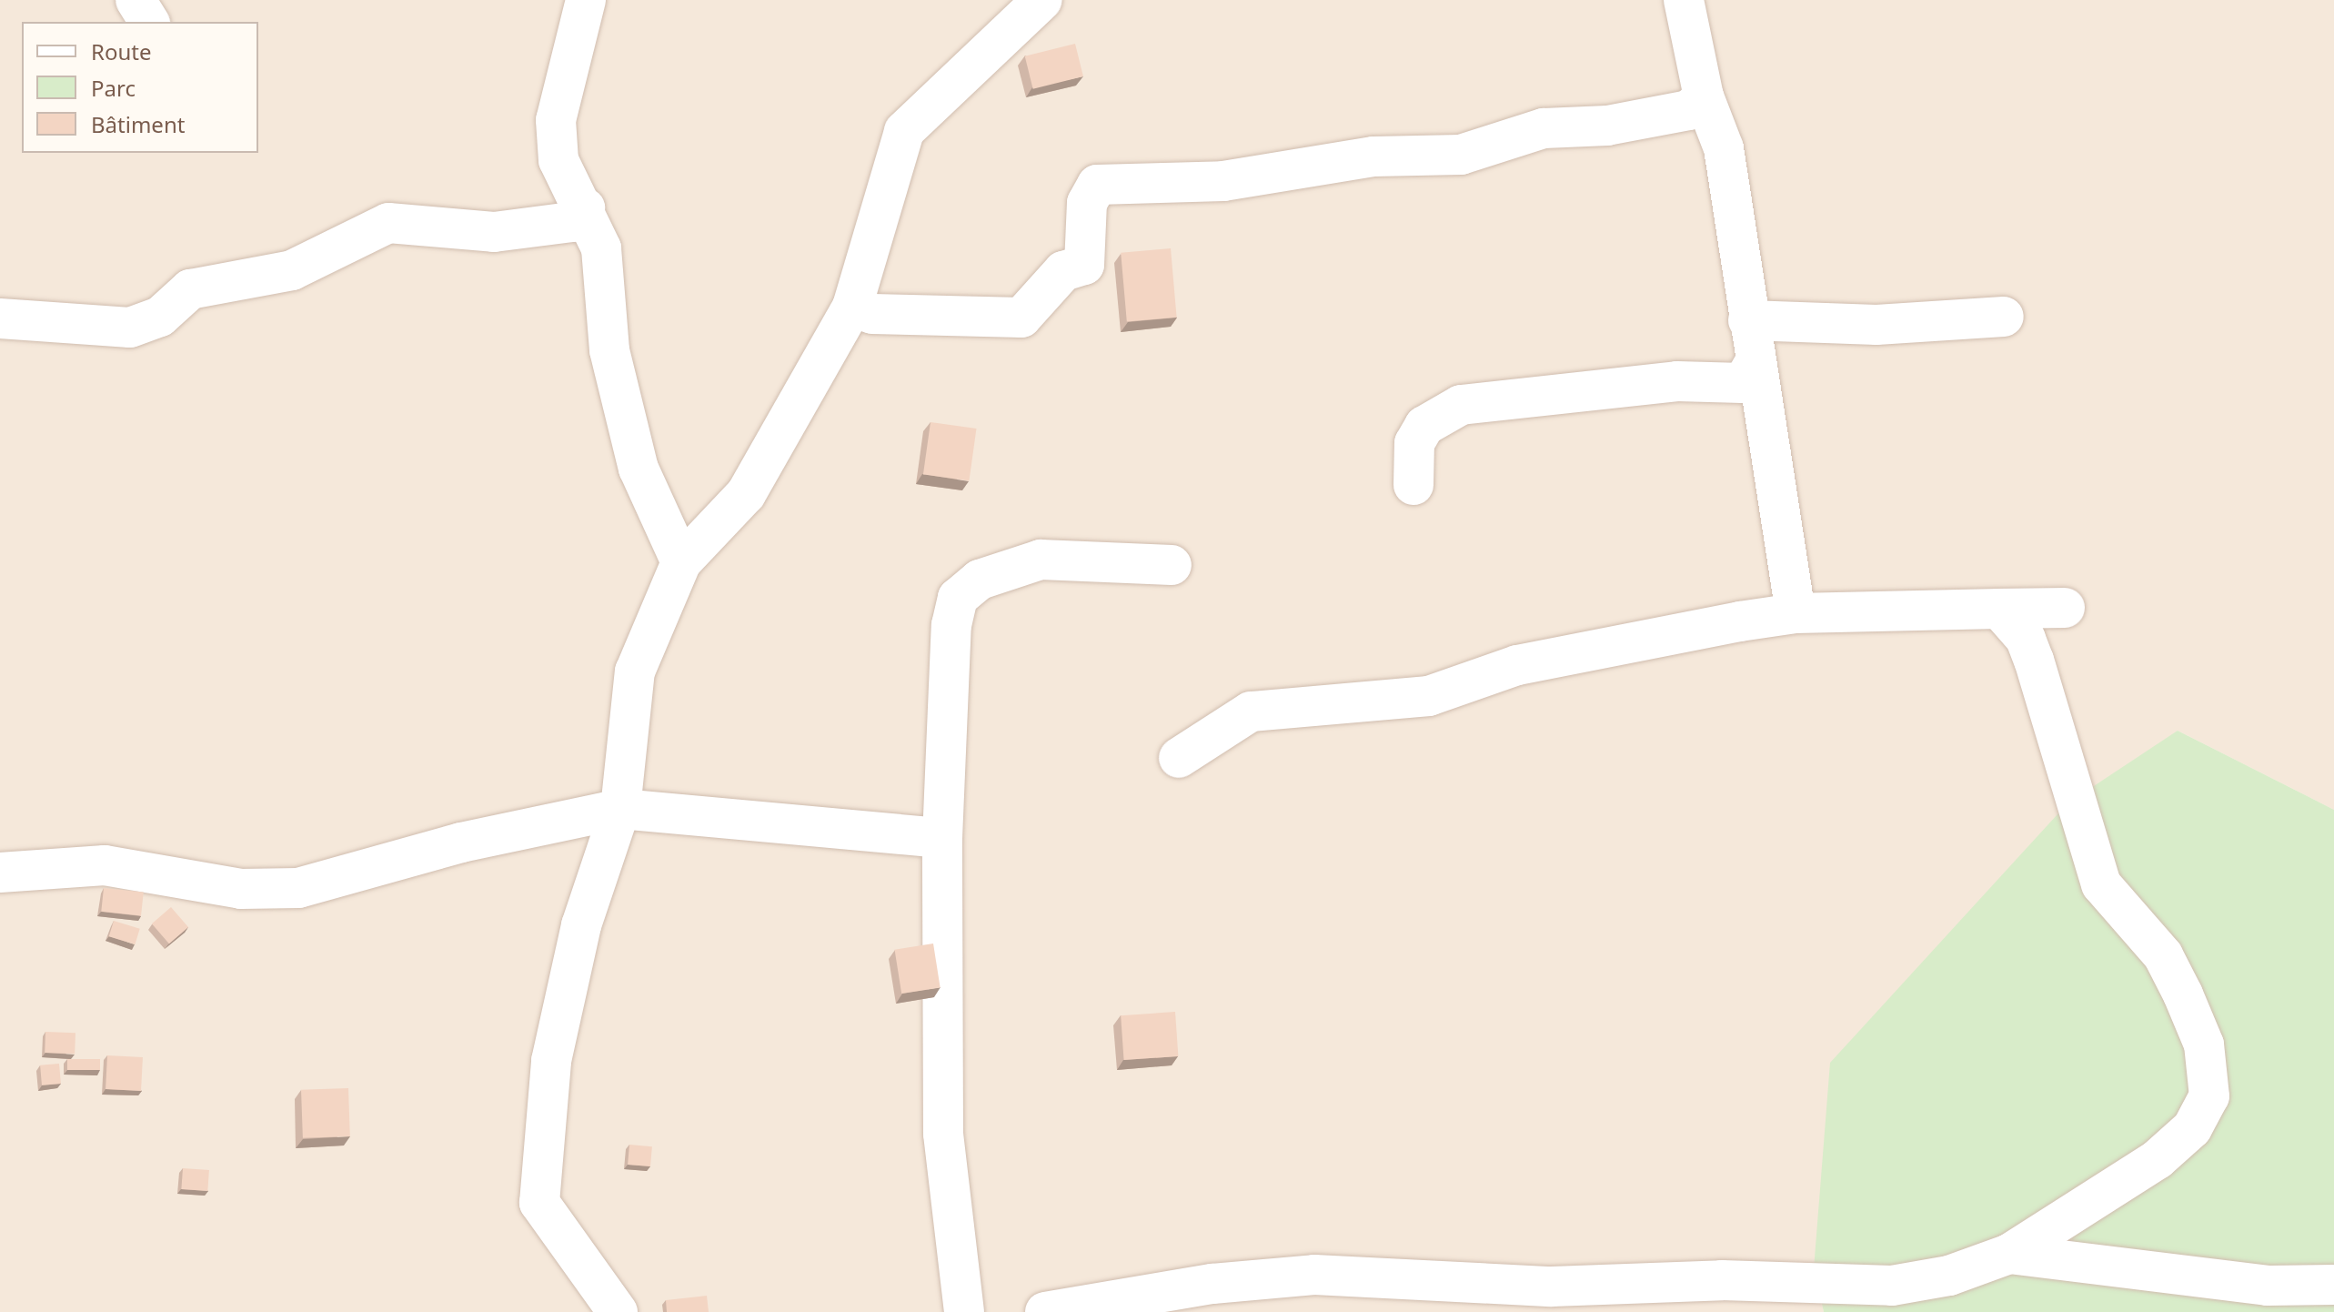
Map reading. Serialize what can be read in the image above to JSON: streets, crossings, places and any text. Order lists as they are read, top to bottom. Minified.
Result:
{"legend":["Route","Parc","Bâtiment"]}
